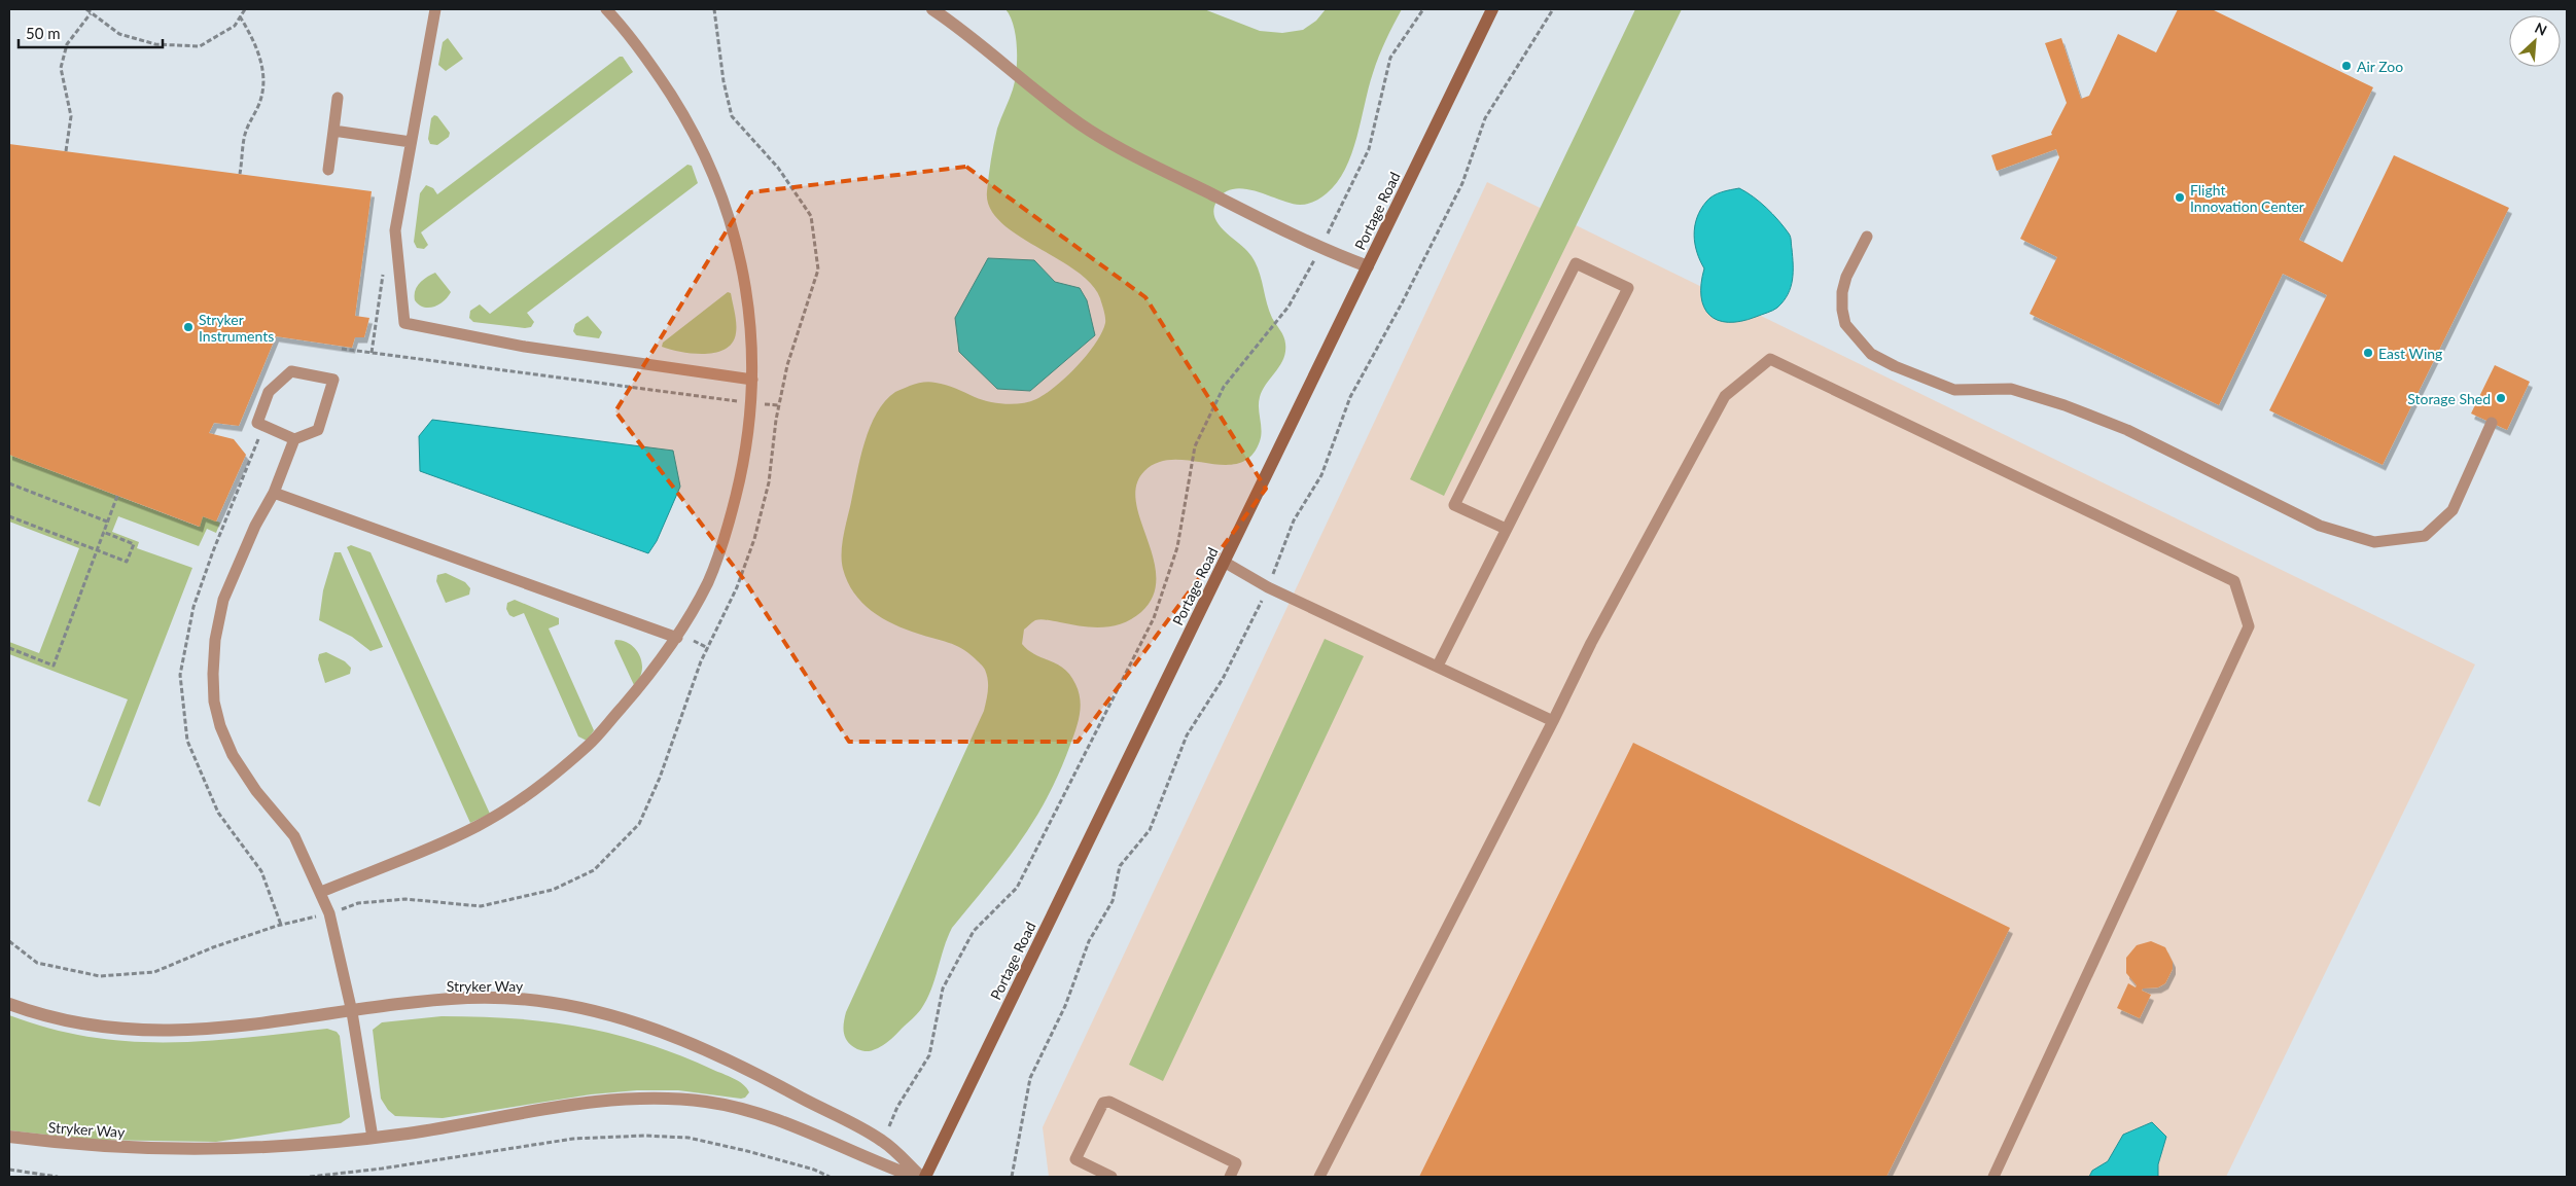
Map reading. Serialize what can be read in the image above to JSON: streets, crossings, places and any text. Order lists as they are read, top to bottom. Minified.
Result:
{"streets":{"main road":["Portage Road"],"street":["Stryker Way"]},"places":["Air Zoo","Flight Innovation Center","Stryker Instruments","East Wing","Storage Shed"],"scale_bar":"50 m","north":"top right"}
